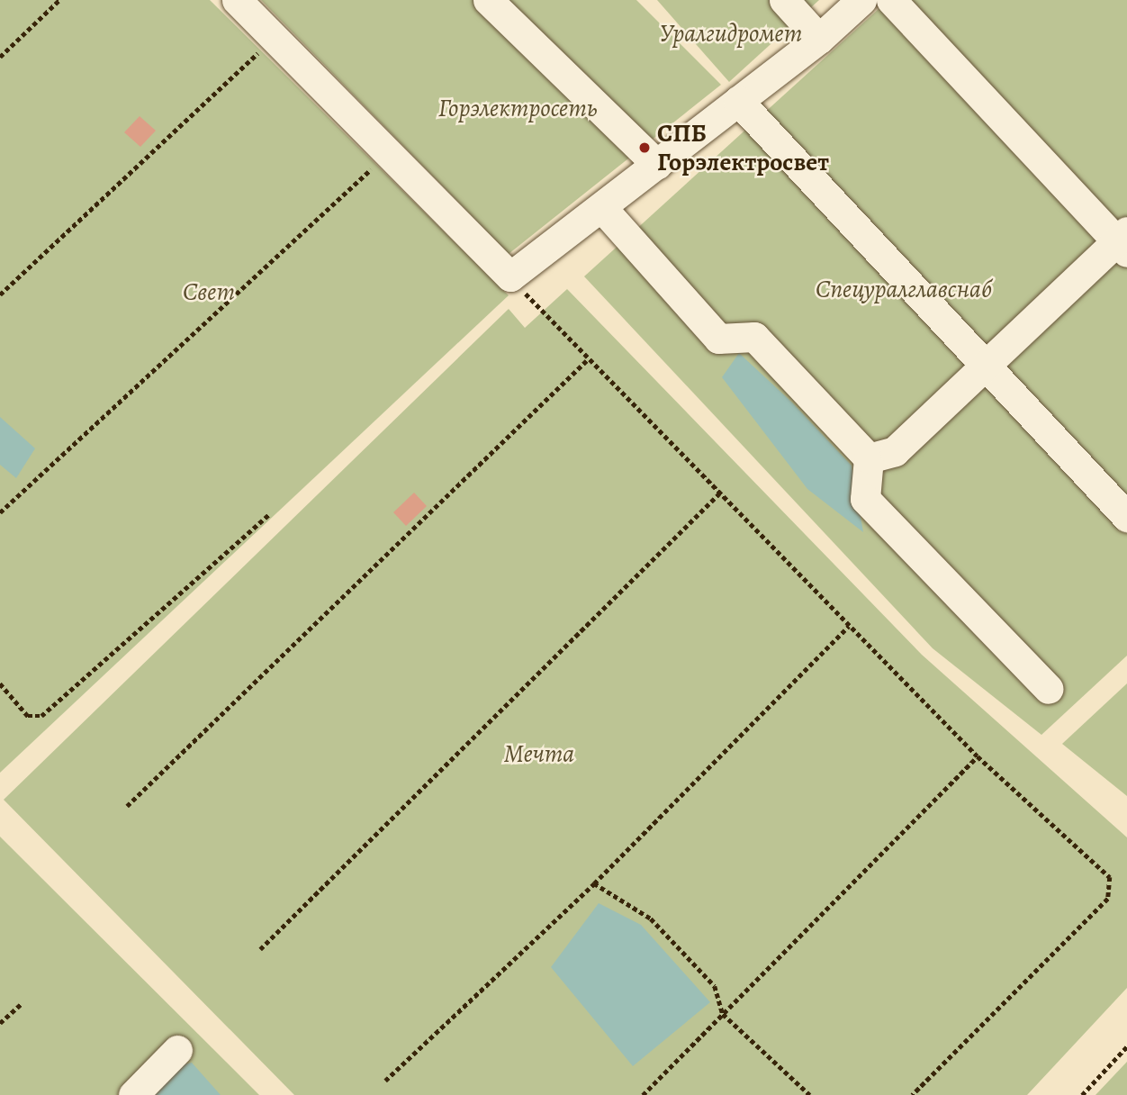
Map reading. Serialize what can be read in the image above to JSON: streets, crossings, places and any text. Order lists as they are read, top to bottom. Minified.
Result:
{"parks":["Уралгидромет","Горэлектросеть","Спецуралглавснаб","Свет","Мечта"],"places":["СПБ Горэлектросвет"]}
